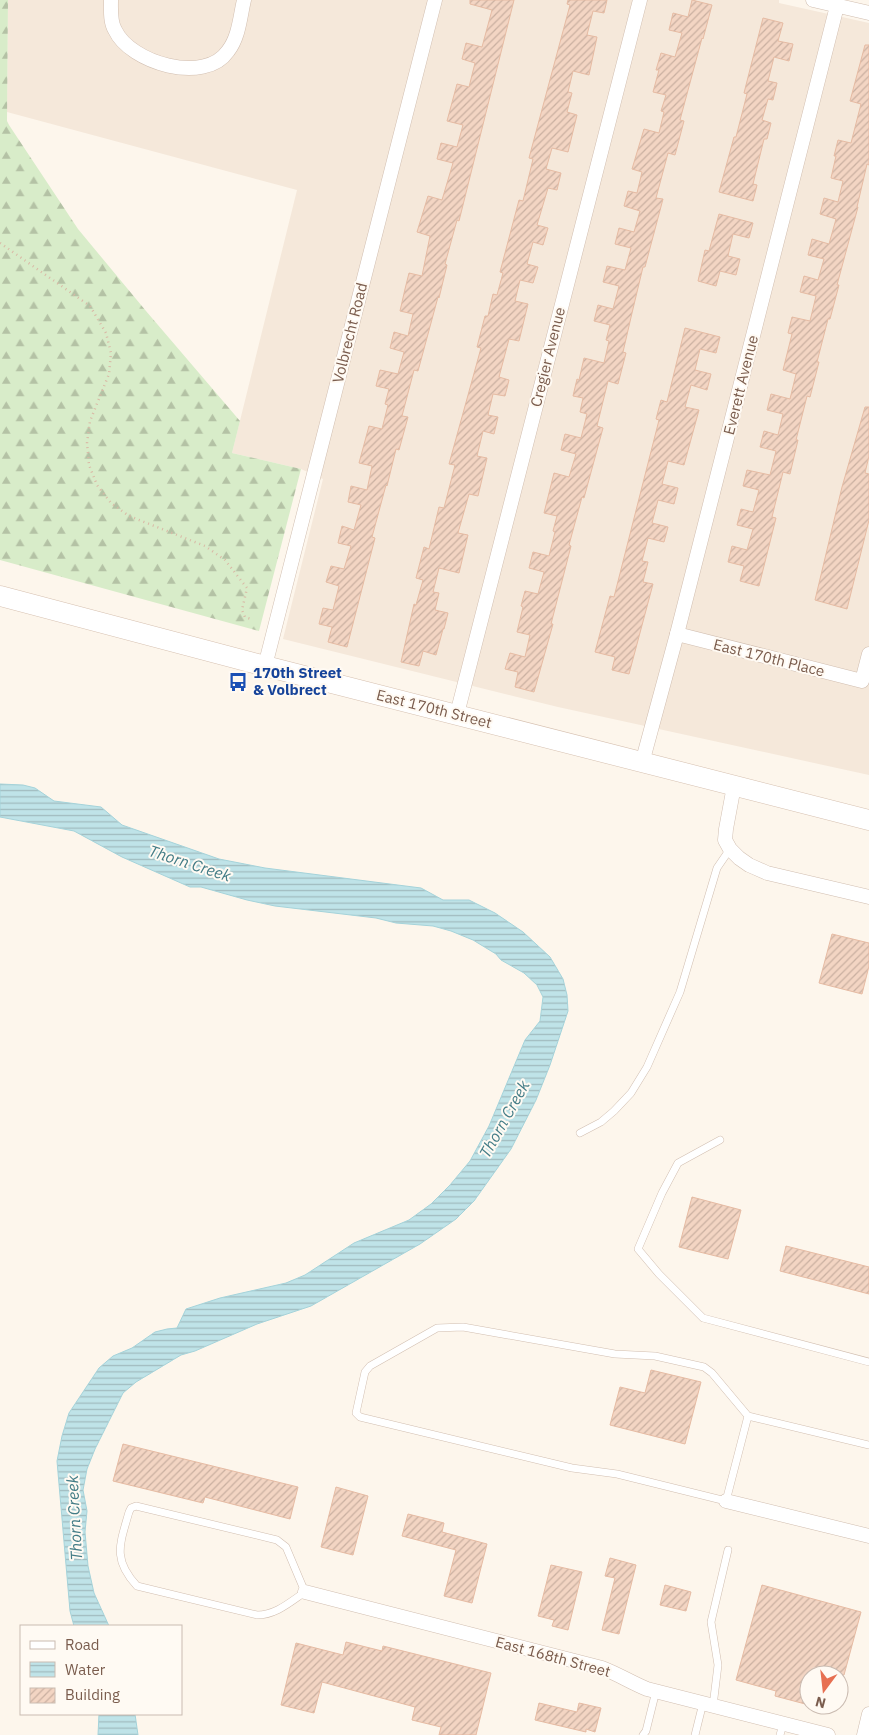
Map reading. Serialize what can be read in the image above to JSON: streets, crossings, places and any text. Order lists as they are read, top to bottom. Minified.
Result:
{"streets":{"street":["Volbrecht Road","Cregier Avenue","Everett Avenue","East 170th Place","East 170th Street","East 168th Street"]},"crossings":[["Volbrecht Road","East 170th Street"],["Cregier Avenue","East 170th Street"],["Everett Avenue","East 170th Place"],["Everett Avenue","East 170th Street"]],"water":["Thorn Creek"],"places":{"bus stop":["170th Street & Volbrect"]},"legend":["Road","Water","Building"],"north":"bottom"}
